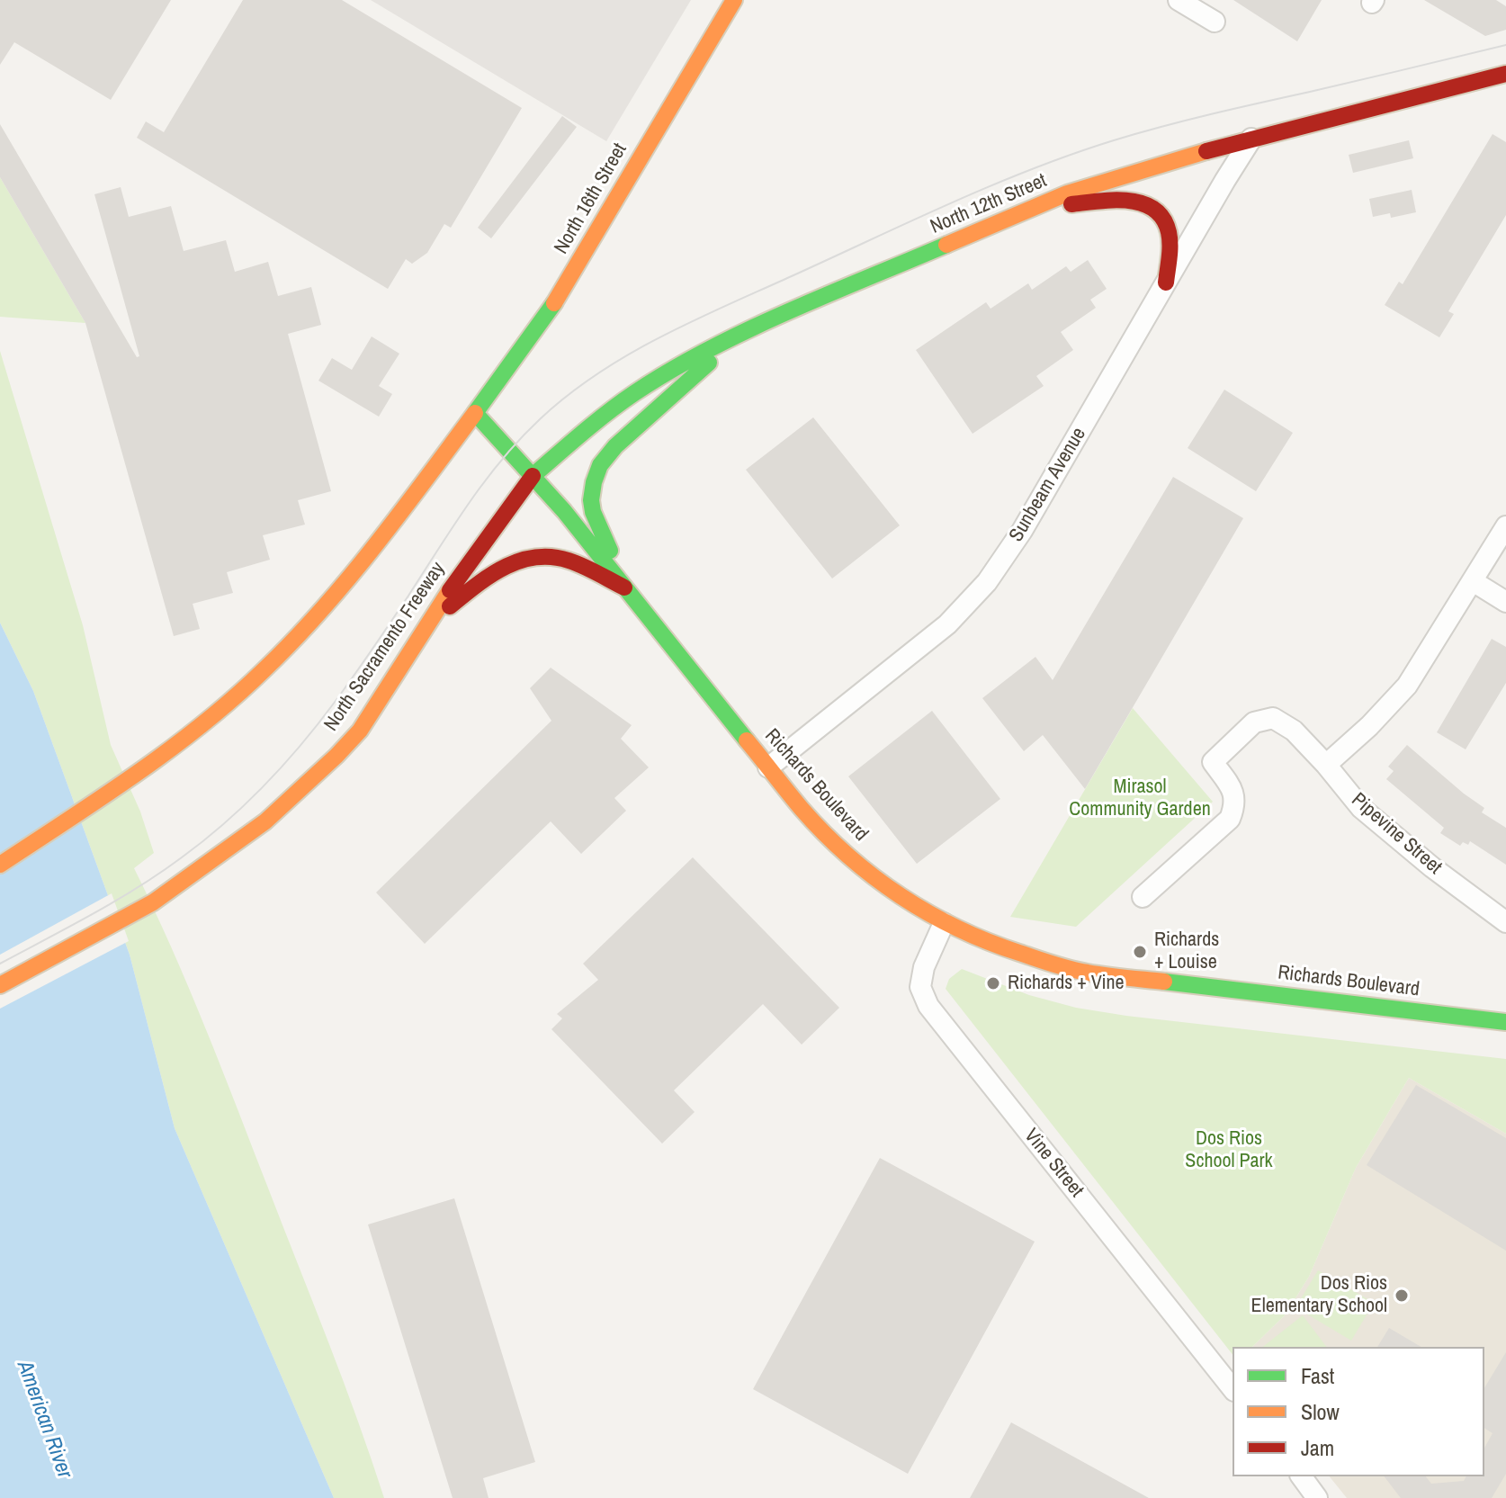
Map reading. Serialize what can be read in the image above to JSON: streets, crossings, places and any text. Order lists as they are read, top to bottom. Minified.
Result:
{"streets":{"main road":["North 16th Street","North 12th Street","North Sacramento Freeway","Richards Boulevard"],"street":["Sunbeam Avenue","Pipevine Street","Vine Street"]},"crossings":[["North 16th Street","Richards Boulevard"],["North 12th Street","Sunbeam Avenue"],["North 12th Street","North Sacramento Freeway"],["North 12th Street","Richards Boulevard"],["Sunbeam Avenue","Richards Boulevard"],["North Sacramento Freeway","Richards Boulevard"],["Richards Boulevard","Vine Street"]],"water":["American River"],"parks":["Mirasol Community Garden","Dos Rios School Park"],"places":["Richards + Louise","Richards + Vine","Dos Rios Elementary School"],"legend":["Fast","Slow","Jam"]}
